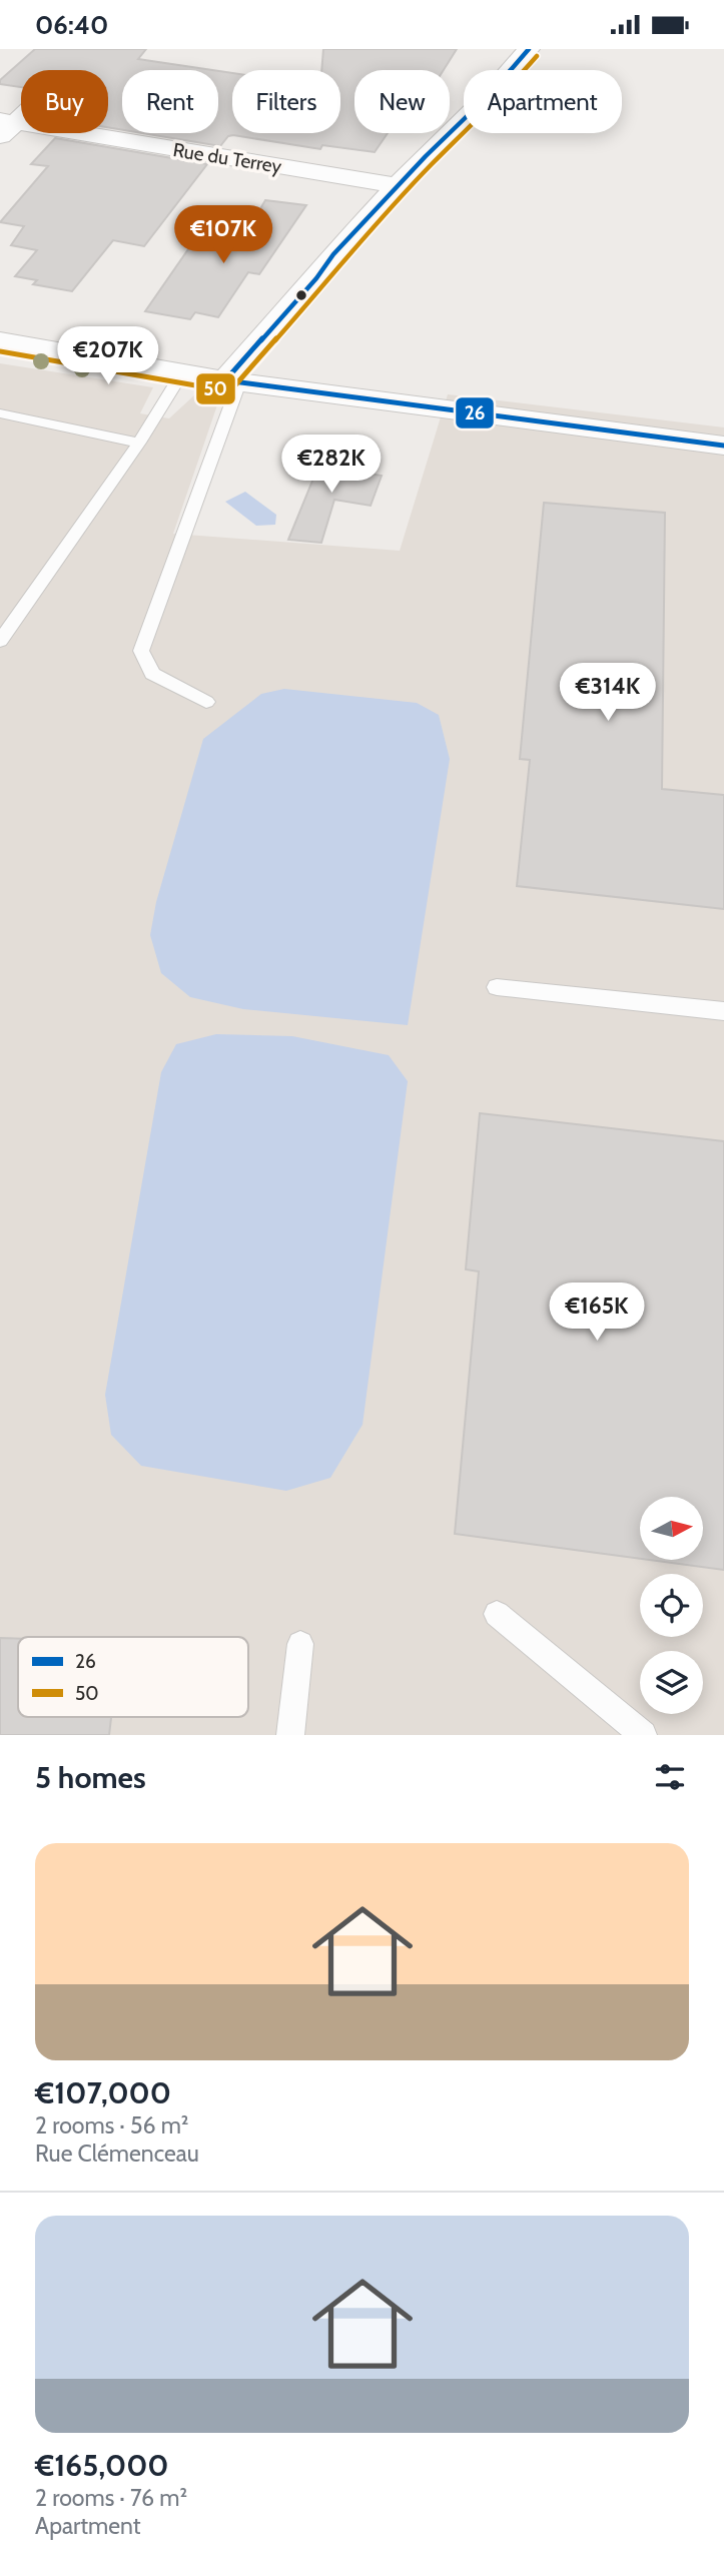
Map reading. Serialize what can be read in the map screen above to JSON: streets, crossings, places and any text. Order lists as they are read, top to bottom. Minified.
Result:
{"streets":{"street":["Rue du Terrey"]},"lines":["transit line 26","transit line 50"],"legend":["26","50"],"north":"right","page":{"status":"06:40","chip":["Buy","Rent","Filters","New","Apartment"],"price":["€107K","€207K","€282K","€314K","€165K"],"heading":"5 homes","list":[{"name":"€107,000","note":"2 rooms · 56 m² · Rue Clémenceau"},{"name":"€165,000","note":"2 rooms · 76 m² · Apartment"}]}}
